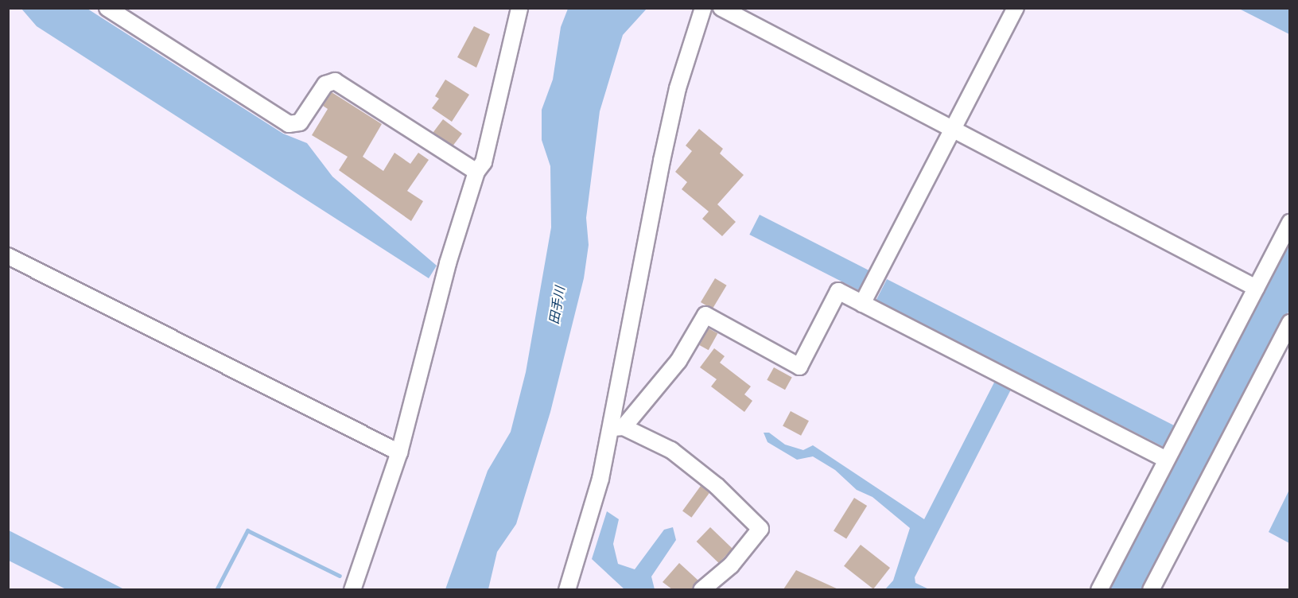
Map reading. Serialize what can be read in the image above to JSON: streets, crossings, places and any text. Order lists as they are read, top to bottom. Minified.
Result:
{"water":["田手川"]}
